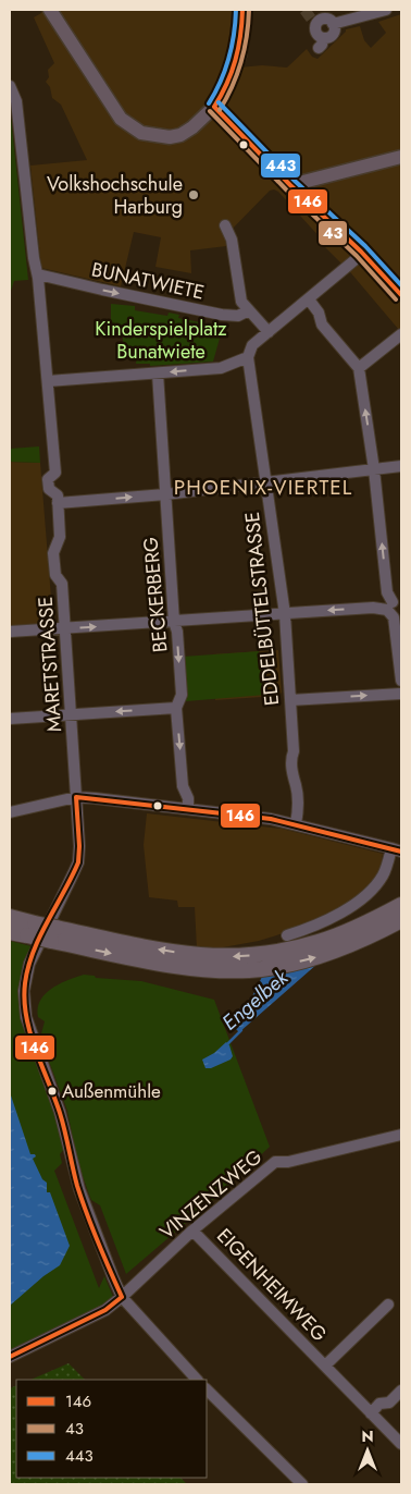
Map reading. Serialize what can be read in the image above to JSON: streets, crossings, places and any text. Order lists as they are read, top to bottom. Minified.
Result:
{"streets":{"street":["BUNATWIETE","BECKERBERG","EDDELBÜTTELSTRASSE","MARETSTRASSE","VINZENZWEG","EIGENHEIMWEG"]},"crossings":[["BUNATWIETE","MARETSTRASSE"],["MARETSTRASSE","VINZENZWEG"],["VINZENZWEG","EIGENHEIMWEG"]],"one_way":["BECKERBERG"],"districts":["PHOENIX-VIERTEL"],"water":["Engelbek"],"parks":["Kinderspielplatz Bunatwiete"],"places":["Volkshochschule Harburg","Außenmühle"],"lines":["transit line 146","transit line 43","transit line 443"],"legend":["146","43","443"],"north":"top"}
